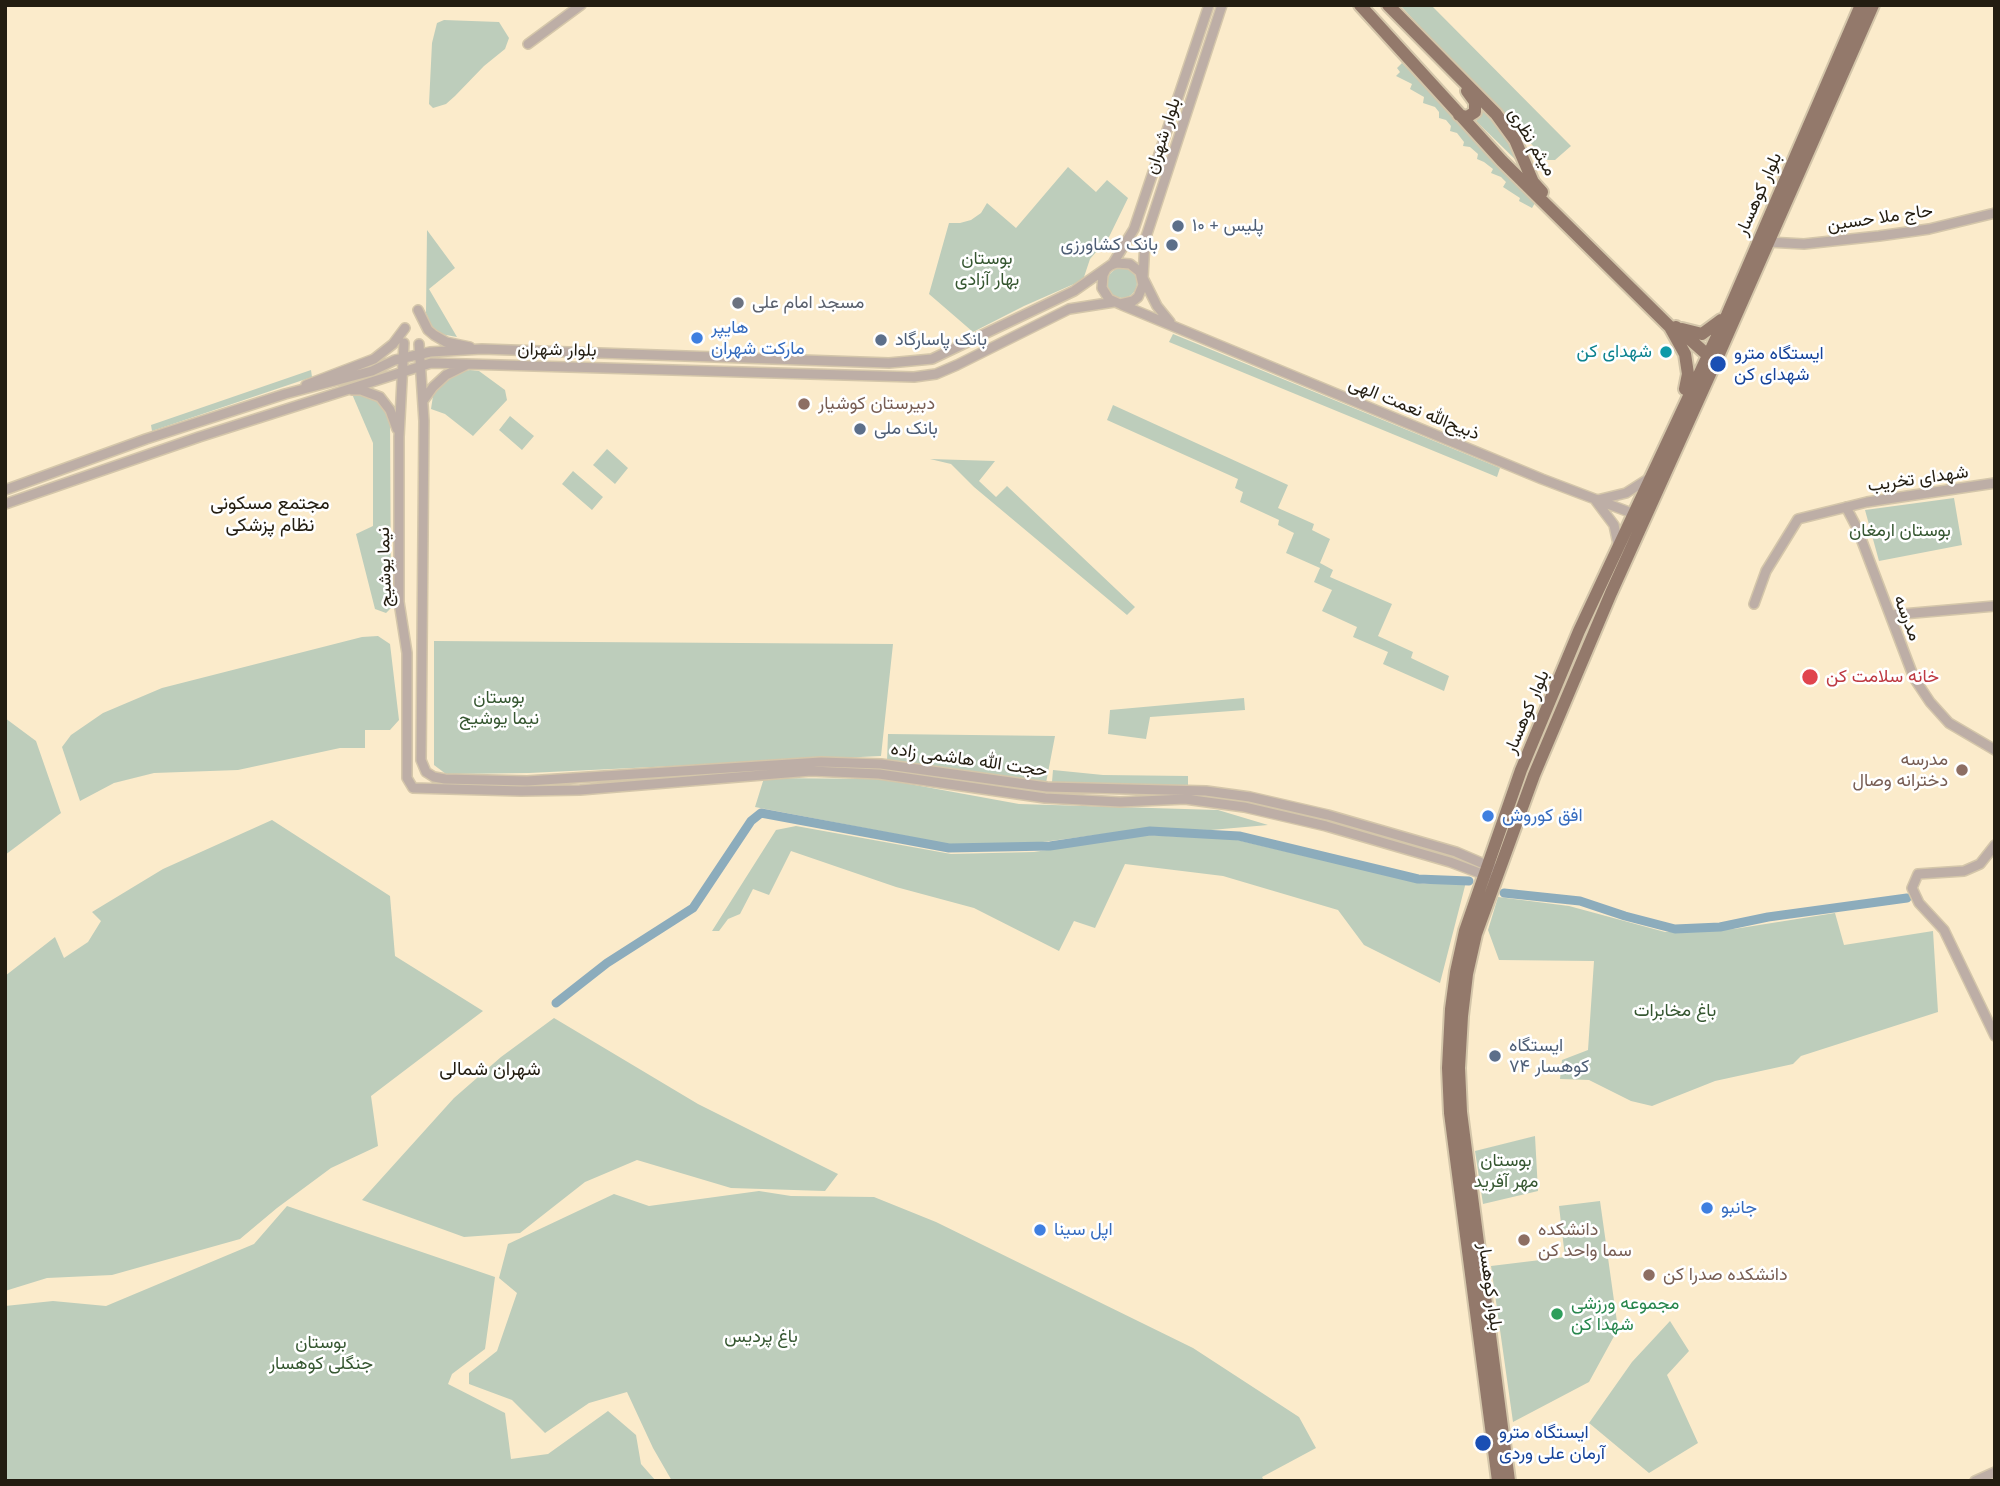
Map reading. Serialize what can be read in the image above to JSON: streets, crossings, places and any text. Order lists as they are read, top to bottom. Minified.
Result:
{"streets":{"main road":["میثم نظری","بلوار کوهسار"],"street":["بلوار شهران","حاج ملا حسین","ذبیح‌الله نعمت الهی","شهدای تخریب","نیما یوشیج","مدرسه","حجت الله هاشمی زاده"]},"crossings":[["بلوار شهران","ذبیح‌الله نعمت الهی"],["بلوار شهران","نیما یوشیج"],["میثم نظری","بلوار کوهسار"],["بلوار کوهسار","حاج ملا حسین"],["بلوار کوهسار","ذبیح‌الله نعمت الهی"],["بلوار کوهسار","حجت الله هاشمی زاده"],["شهدای تخریب","مدرسه"],["نیما یوشیج","حجت الله هاشمی زاده"]],"districts":["مجتمع مسکونی نظام پزشکی","شهران شمالی"],"parks":["بوستان بهار آزادی","بوستان ارمغان","بوستان نیما یوشیج","باغ مخابرات","بوستان مهر آفرید","باغ پردیس","بوستان جنگلی کوهسار"],"places":["پلیس + ۱۰","بانک کشاورزی","مسجد امام علی","هایپر مارکت شهران","بانک پاسارگاد","شهدای کن","ایستگاه مترو شهدای کن","دبیرستان کوشیار","بانک ملی","خانه سلامت کن","مدرسه دخترانه وصال","افق کوروش","ایستگاه ۷۴ کوهسار","جانبو","اپل سینا","دانشکده سما واحد کن","دانشکده صدرا کن","مجموعه ورزشی شهدا کن","ایستگاه مترو آرمان علی وردی"]}
